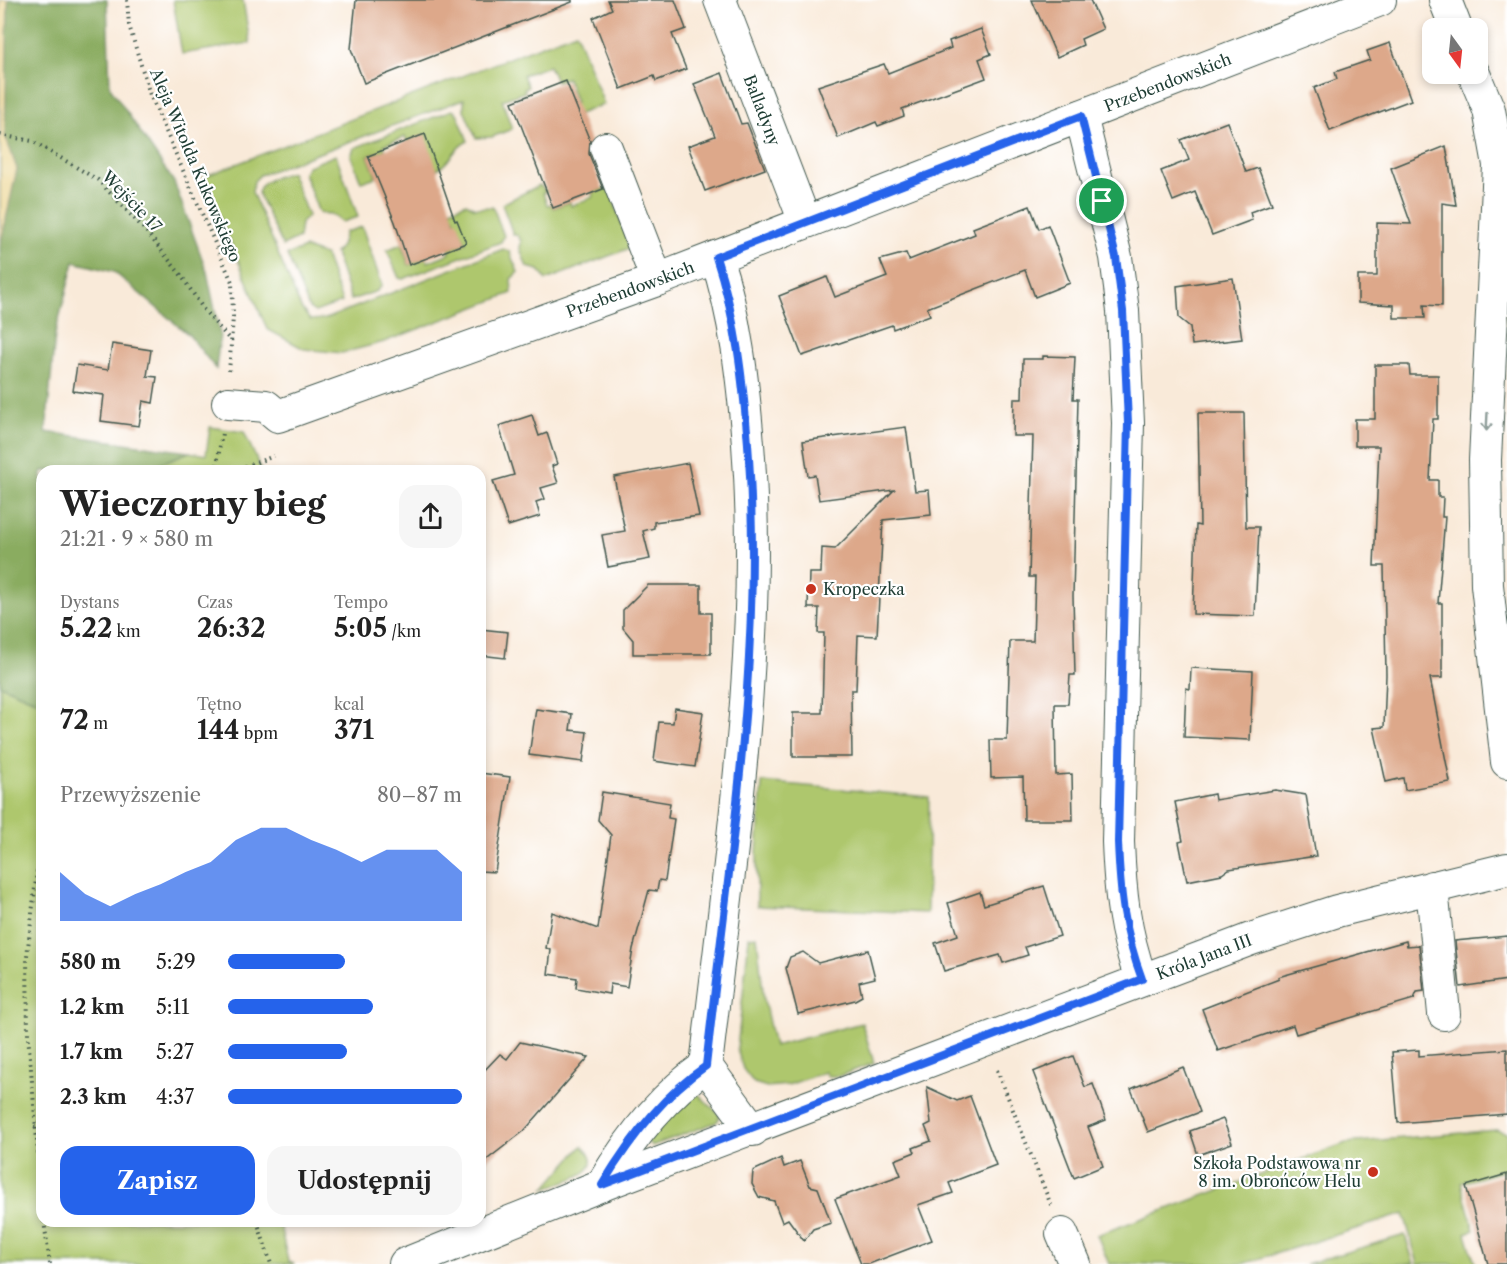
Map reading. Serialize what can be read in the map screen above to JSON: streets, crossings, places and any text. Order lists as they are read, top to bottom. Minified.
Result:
{"streets":{"street":["Przebendowskich","Balladyny","Króla Jana III"],"path":["Aleja Witolda Kukowskiego","Wejście 17"]},"crossings":[["Przebendowskich","Balladyny"],["Aleja Witolda Kukowskiego","Wejście 17"]],"places":["Kropeczka","Szkoła Podstawowa nr 8 im. Obrońców Helu"],"north":"bottom","page":{"heading":["Wieczorny bieg","21:21 · 9 × 580 m"],"stats":[["Dystans","5.22 km"],["Czas","26:32"],["Tempo","5:05 /km"],["72 m"],["Tętno","144 bpm"],["kcal","371"]],"chart":["Przewyższenie","80–87 m"],"list":[{"name":"580 m","note":"5:29"},{"name":"1.2 km","note":"5:11"},{"name":"1.7 km","note":"5:27"},{"name":"2.3 km","note":"4:37"}],"buttons":["Zapisz","Udostępnij"]}}
